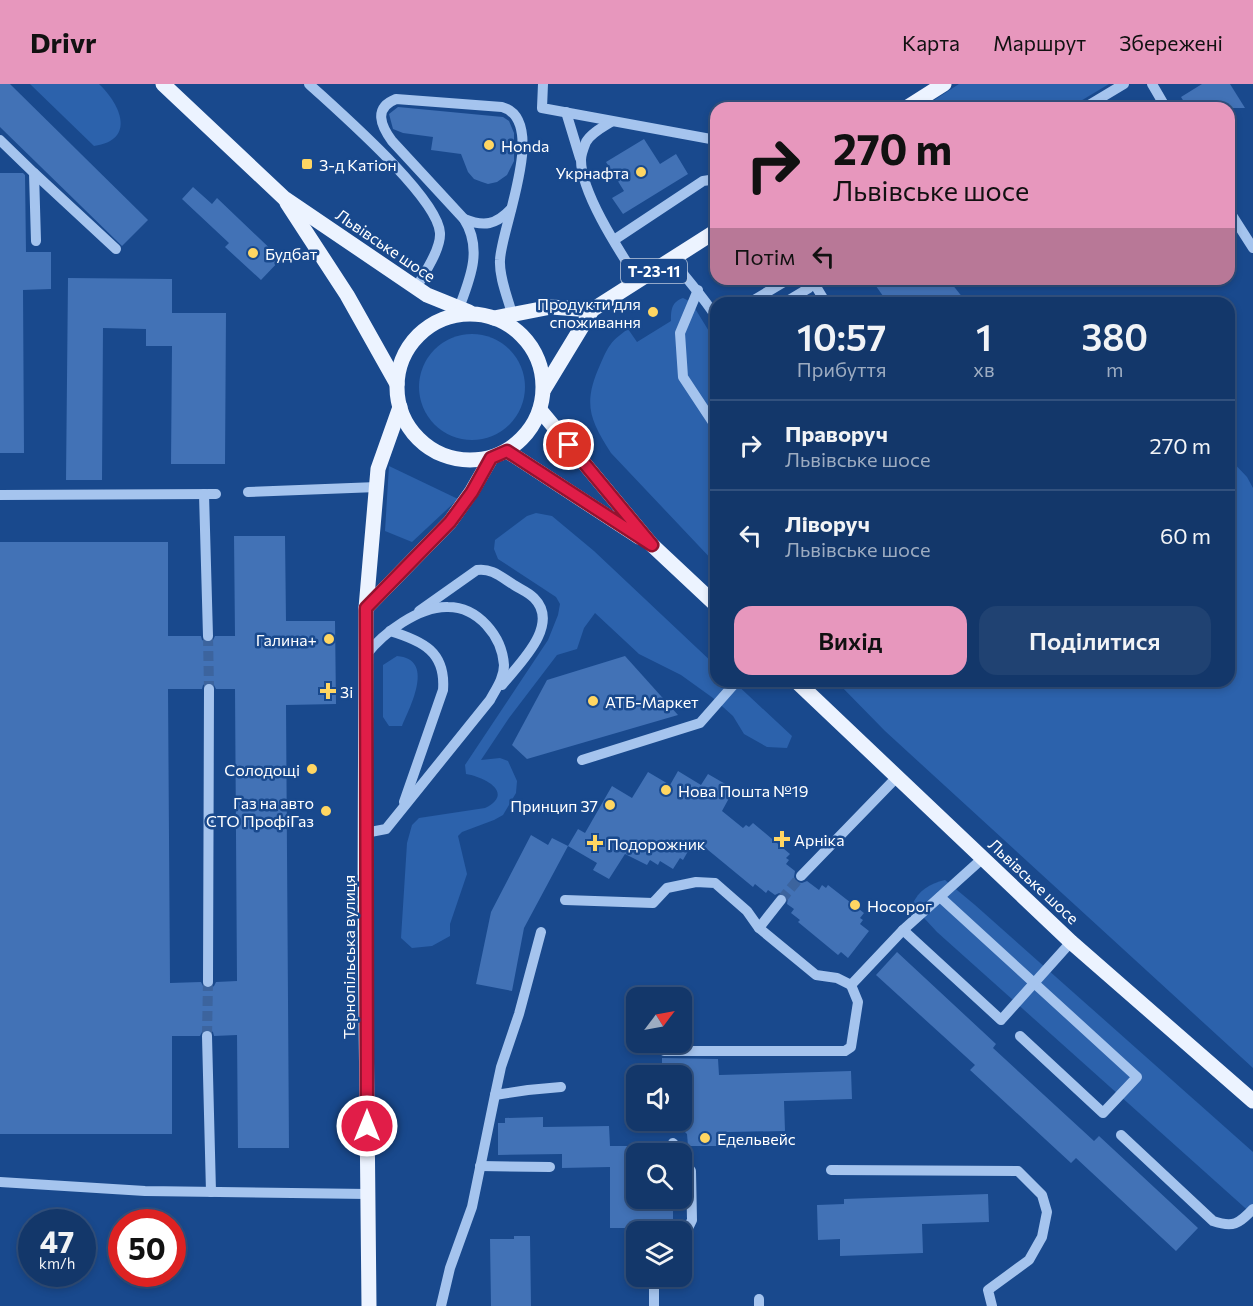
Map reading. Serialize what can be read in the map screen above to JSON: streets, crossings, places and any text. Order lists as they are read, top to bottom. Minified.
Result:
{"streets":{"main road":["Львівське шосе","Т-23-11","Тернопільська вулиця"]},"crossings":[["Львівське шосе","Т-23-11"],["Львівське шосе","Тернопільська вулиця"],["Т-23-11","Тернопільська вулиця"]],"places":{"other":["Honda","Укрнафта","Будбат","Продукти для споживання","Галина+","АТБ-Маркет","Солодощі","Нова Пошта №19","Принцип 37","Газ на авто СТО ПрофіГаз","Носорог","Едельвейс"],"transit":["З-д Катіон"],"health":["3і","Арніка","Подорожник"]},"north":"top right","page":{"header":"Drivr","nav":["Карта","Маршрут","Збережені"],"turn":["270 m","Львівське шосе"],"then":"Потім","eta":["10:57","Прибуття","1","хв","380","m"],"list":[{"name":"Праворуч","note":"Львівське шосе","value":"270 m"},{"name":"Ліворуч","note":"Львівське шосе","value":"60 m"}],"buttons":["Вихід","Поділитися"],"speed":"47 km/h","limit":"50"}}
